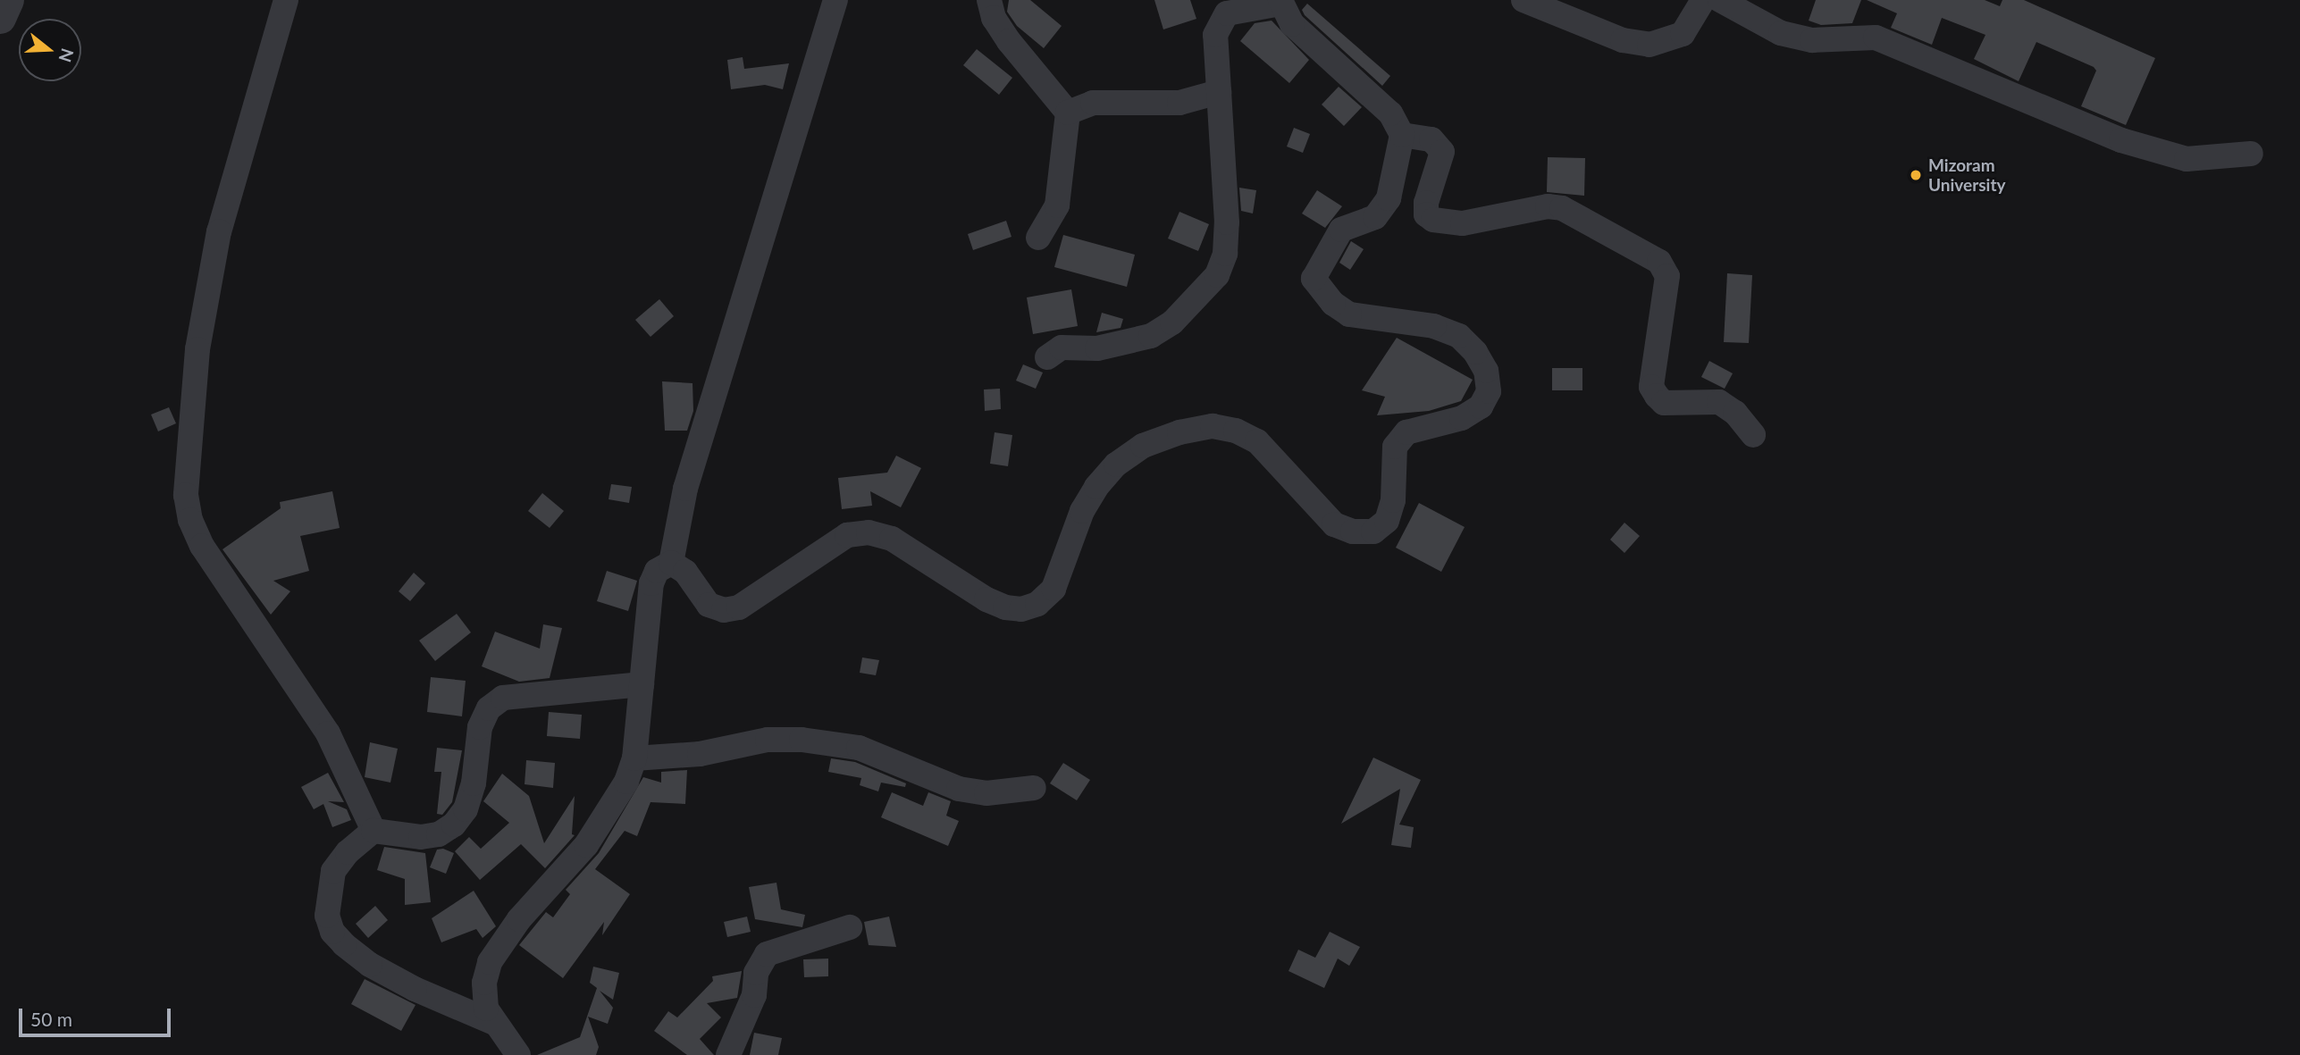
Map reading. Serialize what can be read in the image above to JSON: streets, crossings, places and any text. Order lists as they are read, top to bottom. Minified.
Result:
{"places":["Mizoram University"],"scale_bar":"50 m","north":"right"}
